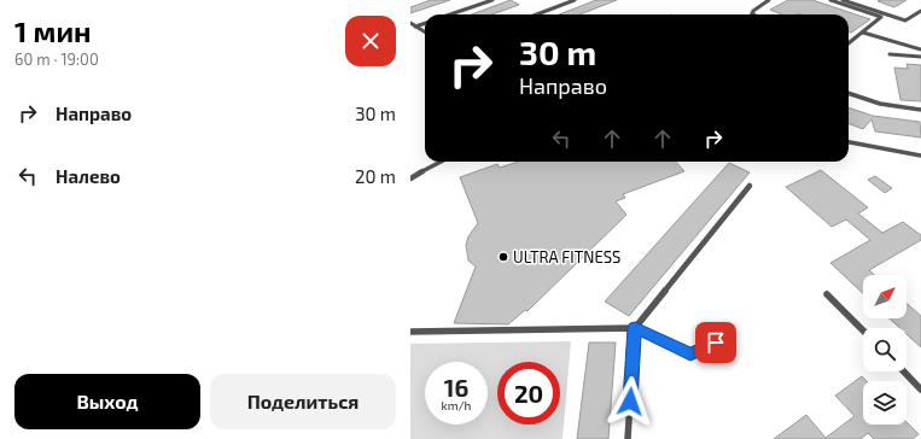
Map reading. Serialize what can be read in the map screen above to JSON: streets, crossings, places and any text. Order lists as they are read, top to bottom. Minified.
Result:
{"places":["ULTRA FITNESS"],"north":"top right","page":{"heading":["1 мин","60 m · 19:00"],"turn":["30 m","Направо"],"list":[{"name":"Направо","value":"30 m"},{"name":"Налево","value":"20 m"}],"speed":"16 km/h","limit":"20","buttons":["Выход","Поделиться"]}}
